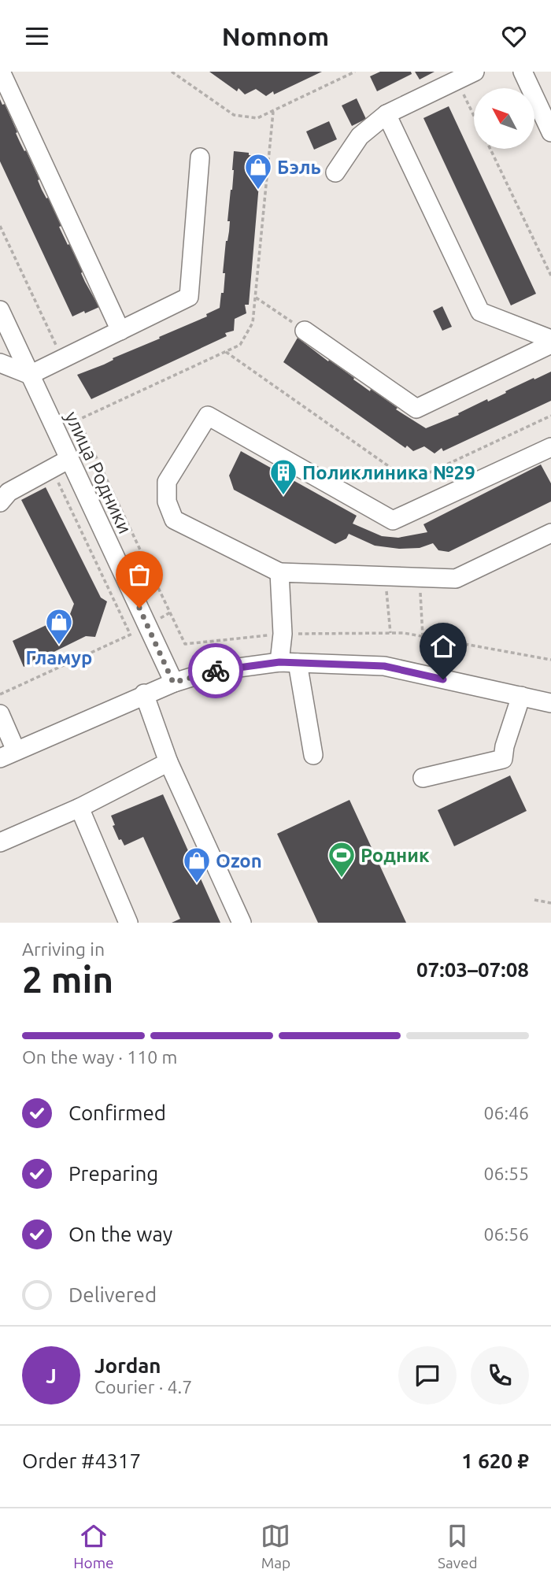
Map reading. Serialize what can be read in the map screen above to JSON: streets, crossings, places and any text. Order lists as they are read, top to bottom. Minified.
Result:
{"streets":{"street":["улица Родники"]},"places":{"shop":["Бэль","Гламур","Ozon"],"building":["Поликлиника №29"],"sports":["Родник"]},"north":"top left","page":{"header":"Nomnom","heading":["2 min","Arriving in","07:03–07:08"],"panel":["Jordan","Courier · 4.7","Order #4317","1 620 ₽"],"bar":"On the way · 110 m","list":[["Confirmed","06:46"],["Preparing","06:55"],["On the way","06:56"],"Delivered"],"round":"J","tabs":["Home","Map","Saved"]}}
